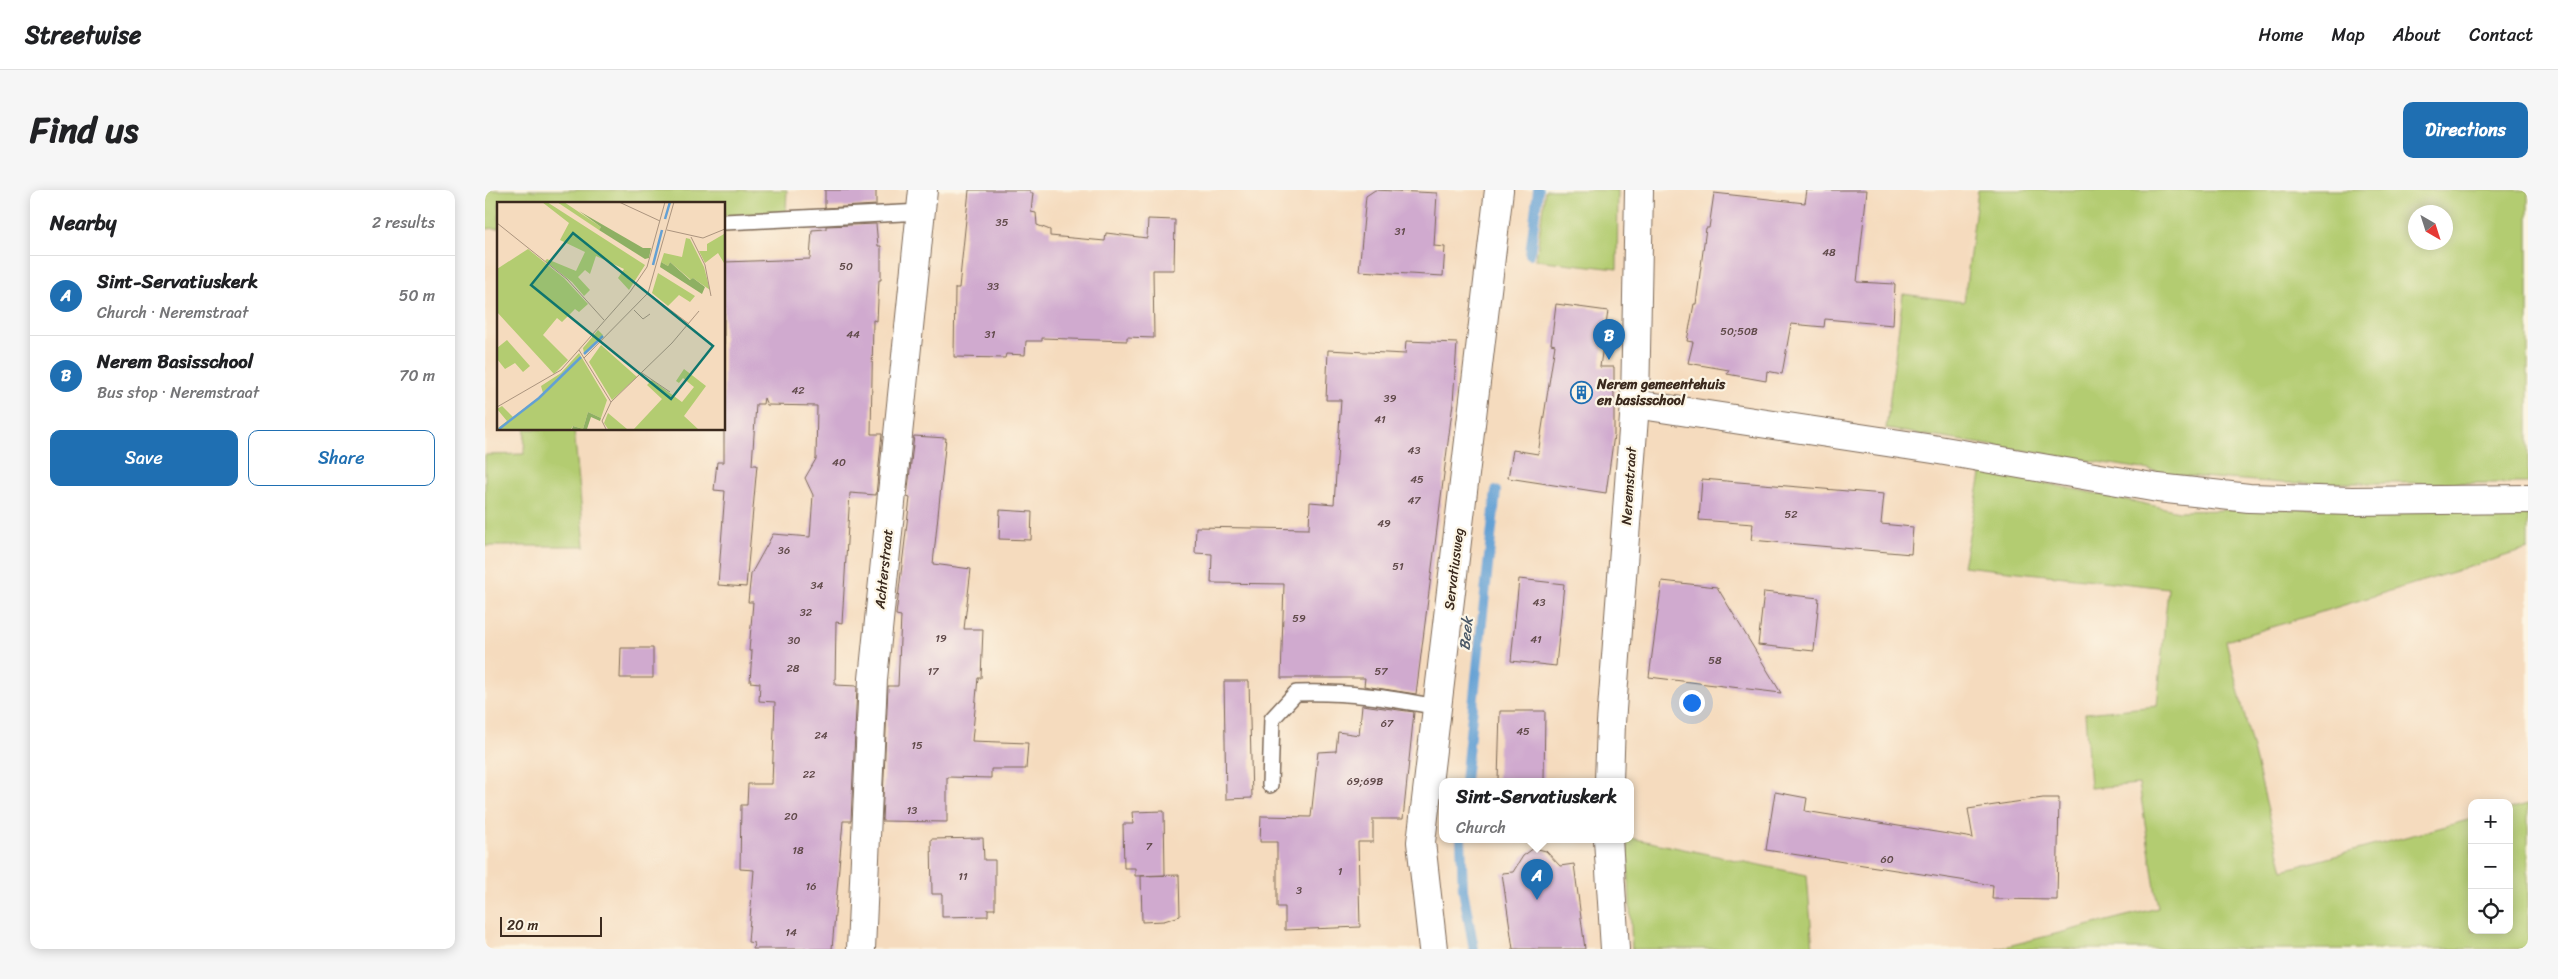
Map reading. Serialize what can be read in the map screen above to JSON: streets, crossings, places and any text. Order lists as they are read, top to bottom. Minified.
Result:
{"streets":{"street":["Neremstraat","Achterstraat","Servatiusweg"]},"water":["Beek"],"places":{"building":["Nerem gemeentehuis en basisschool"]},"house_numbers":["35","31","48","50","33","50;50B","44","31","42","39","41","43","40","45","47","52","49","36","51","34","43","32","59","19","41","30","58","28","17","57","67","45","24","15","22","69;69B","13","20","7","18","60","1","11","16","3","14"],"scale_bar":"20 m","north":"bottom right","page":{"header":"Streetwise","nav":["Home","Map","About","Contact"],"title":"Find us","buttons":["Directions",["Save","Share"]],"heading":["Nearby","2 results"],"list":[{"mark":"A","name":"Sint-Servatiuskerk","note":"Church · Neremstraat","value":"50 m"},{"mark":"B","name":"Nerem Basisschool","note":"Bus stop · Neremstraat","value":"70 m"}],"pins":["B","A"],"popup":["Sint-Servatiuskerk","Church"],"map_buttons":["+","−"],"scale":"20 m"}}
